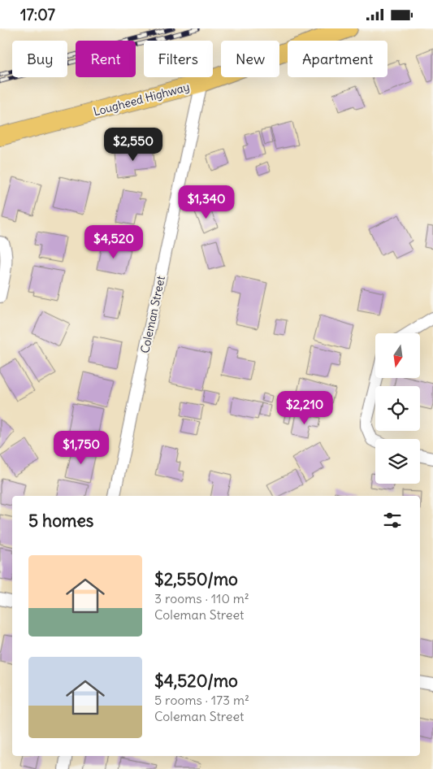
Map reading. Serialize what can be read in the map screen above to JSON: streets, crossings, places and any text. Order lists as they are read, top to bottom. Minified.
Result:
{"streets":{"main road":["Lougheed Highway"],"street":["Coleman Street"]},"crossings":[["Lougheed Highway","Coleman Street"]],"north":"bottom","page":{"status":"17:07","chip":["Buy","Rent","Filters","New","Apartment"],"price":["$2,550","$1,340","$4,520","$2,210","$1,750"],"heading":"5 homes","list":[{"name":"$2,550/mo","note":"3 rooms · 110 m² · Coleman Street"},{"name":"$4,520/mo","note":"5 rooms · 173 m² · Coleman Street"}]}}
